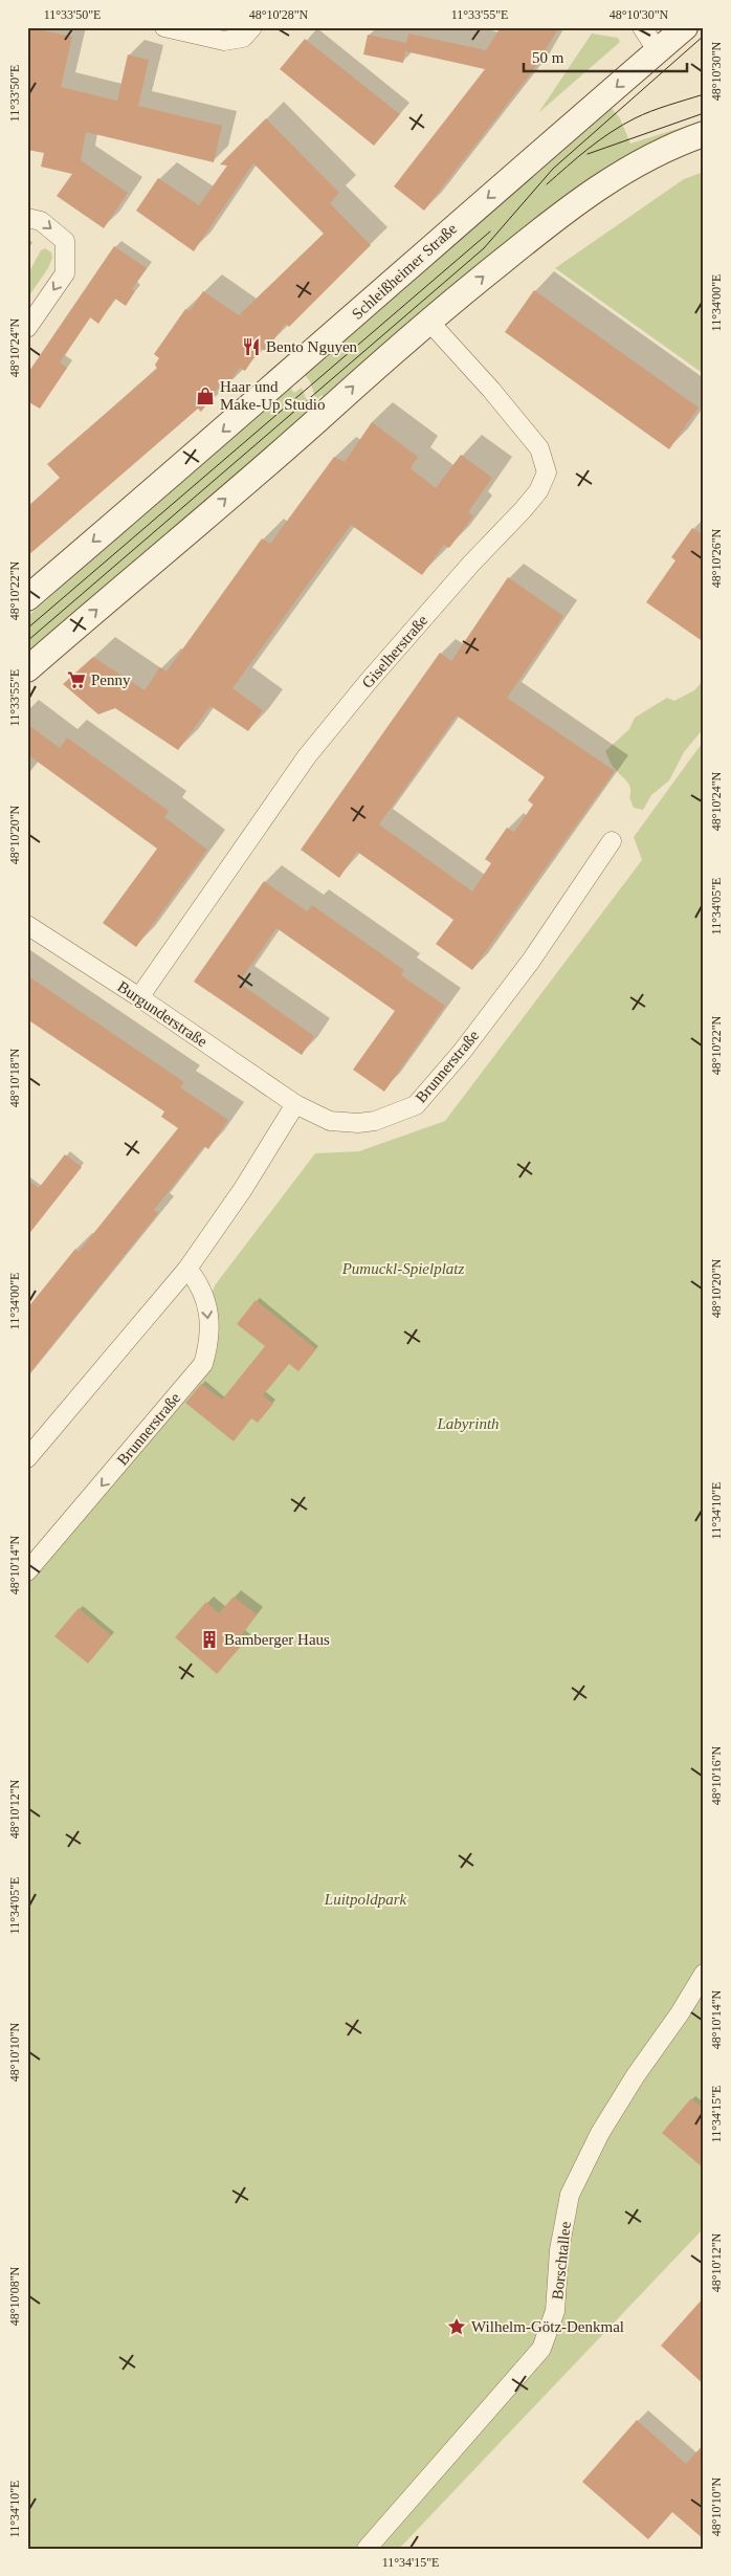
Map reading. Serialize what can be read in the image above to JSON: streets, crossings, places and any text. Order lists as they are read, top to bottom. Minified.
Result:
{"streets":{"main road":["Schleißheimer Straße"],"street":["Giselherstraße","Burgunderstraße","Brunnerstraße","Borschtallee"]},"crossings":[["Giselherstraße","Burgunderstraße"],["Burgunderstraße","Brunnerstraße"]],"parks":["Pumuckl-Spielplatz","Labyrinth","Luitpoldpark"],"places":{"restaurant":["Bento Nguyen"],"shop":["Haar und Make-Up Studio"],"supermarket":["Penny"],"building":["Bamberger Haus"],"place":["Wilhelm-Götz-Denkmal"]},"scale_bar":"50 m","coordinates":["11°33'50\"E","48°10'28\"N","11°33'55\"E","48°10'30\"N","11°34'00\"E","48°10'24\"N","48°10'26\"N","48°10'22\"N","48°10'20\"N","11°34'05\"E","48°10'18\"N","11°34'10\"E","48°10'14\"N","48°10'16\"N","48°10'12\"N","48°10'10\"N","11°34'15\"E","48°10'08\"N"]}
